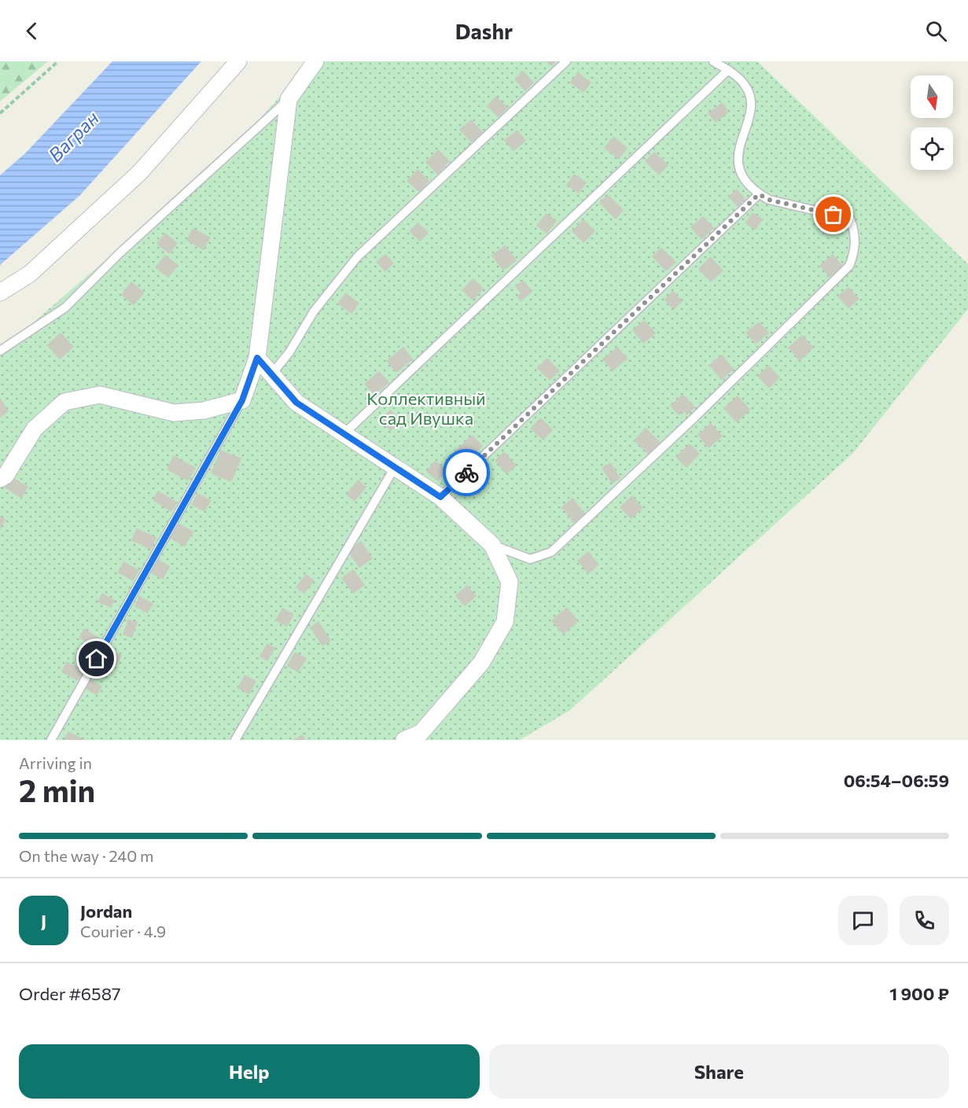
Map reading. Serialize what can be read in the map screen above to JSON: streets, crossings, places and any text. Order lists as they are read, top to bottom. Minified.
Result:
{"water":["Вагран"],"parks":["Коллективный сад Ивушка"],"north":"bottom","page":{"header":"Dashr","heading":["2 min","Arriving in","06:54–06:59"],"panel":["Jordan","Courier · 4.9","Order #6587","1 900 ₽"],"bar":"On the way · 240 m","round":"J","buttons":["Help","Share"]}}
